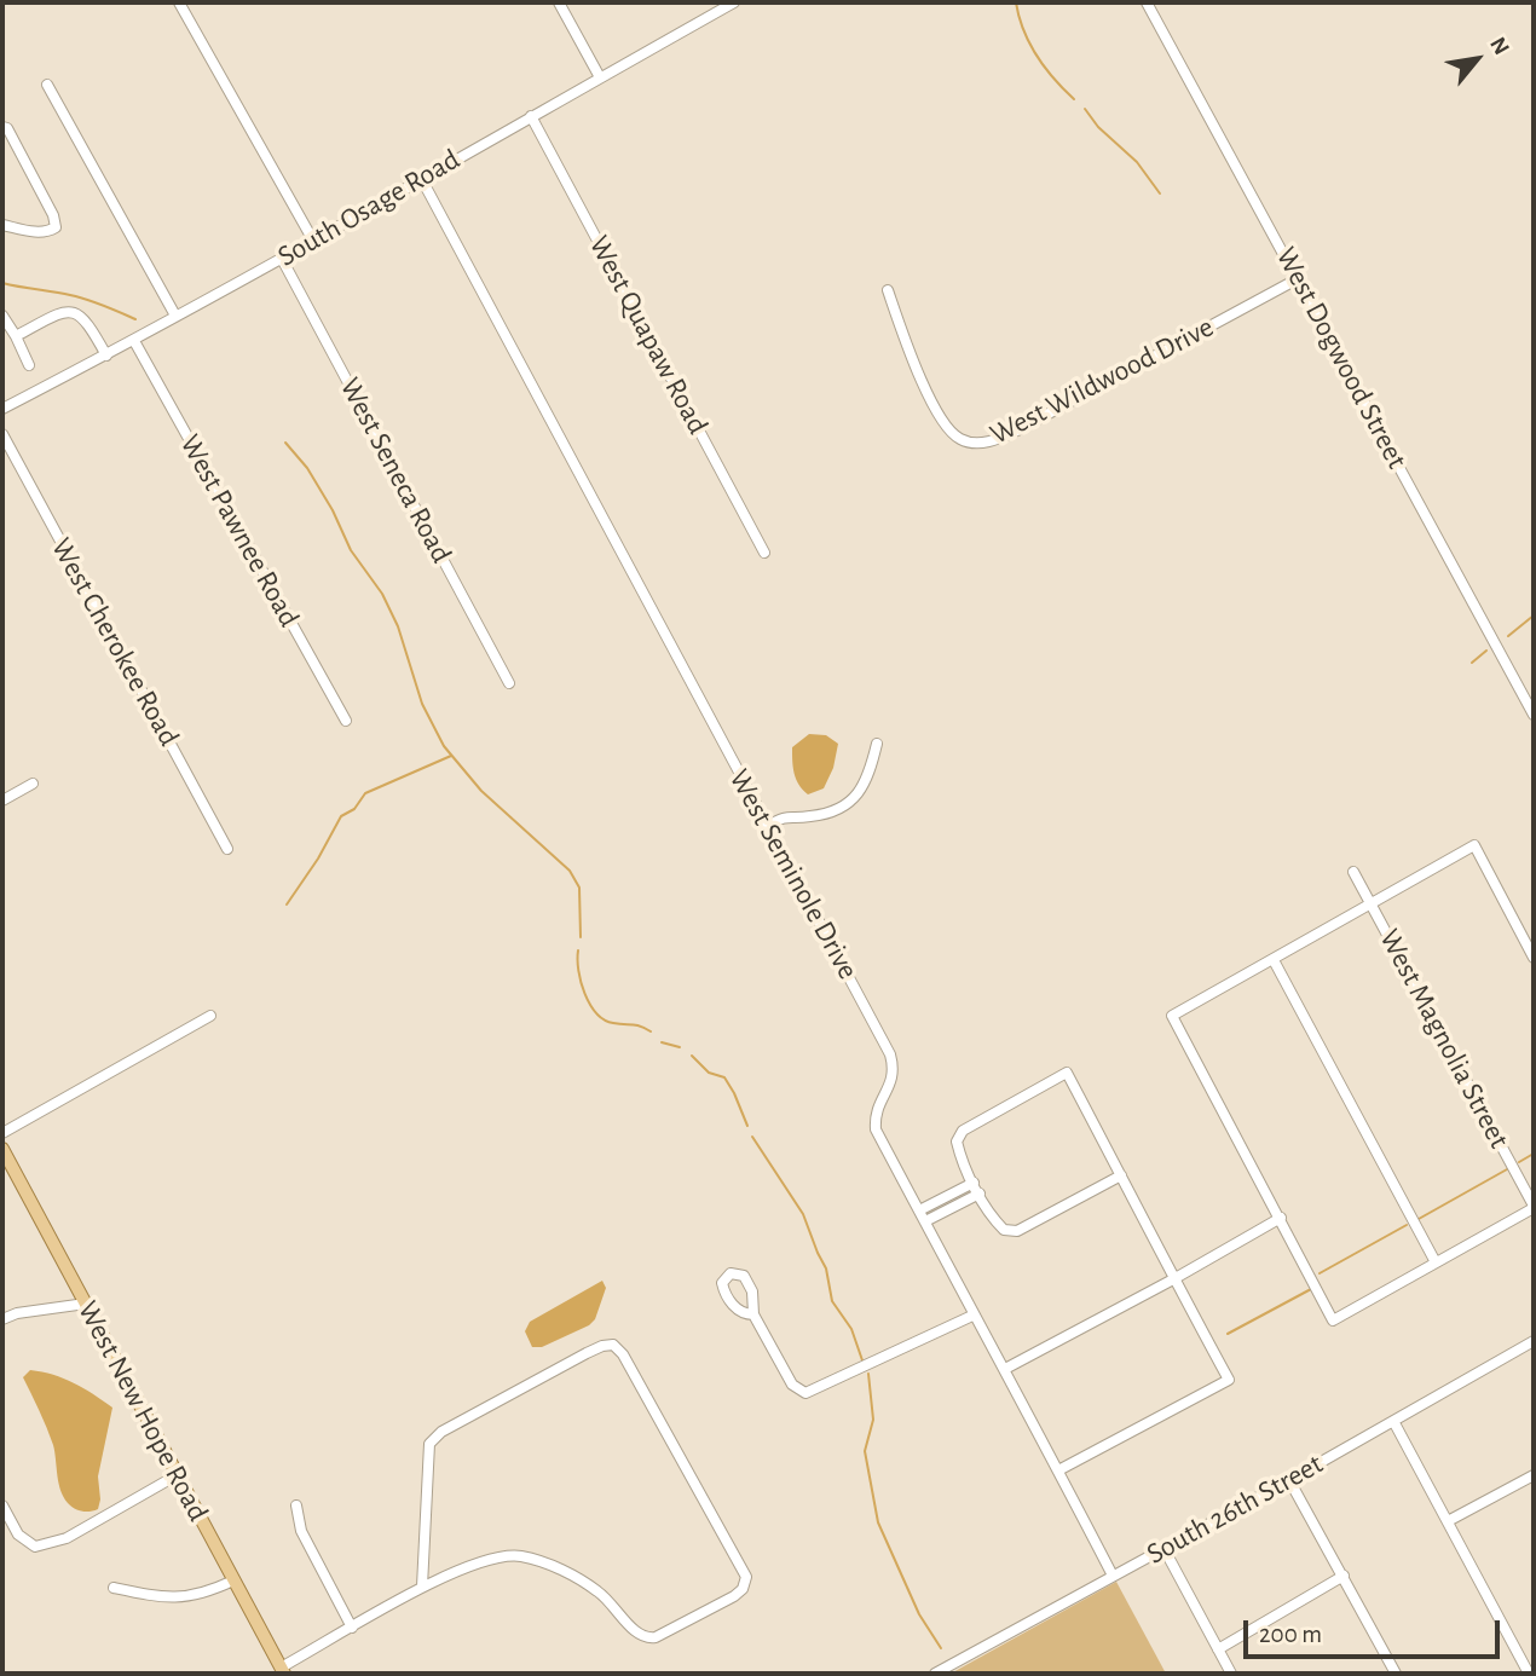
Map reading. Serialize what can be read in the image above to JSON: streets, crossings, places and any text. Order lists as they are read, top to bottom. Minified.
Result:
{"streets":{"main road":["West New Hope Road"],"street":["South Osage Road","West Quapaw Road","West Dogwood Street","West Wildwood Drive","West Seneca Road","West Pawnee Road","West Cherokee Road","West Seminole Drive","West Magnolia Street","South 26th Street"]},"crossings":[["South Osage Road","West Quapaw Road"],["South Osage Road","West Seneca Road"],["South Osage Road","West Pawnee Road"],["South Osage Road","West Seminole Drive"],["West Dogwood Street","West Wildwood Drive"],["West Seminole Drive","South 26th Street"]],"scale_bar":"200 m","north":"top right"}
